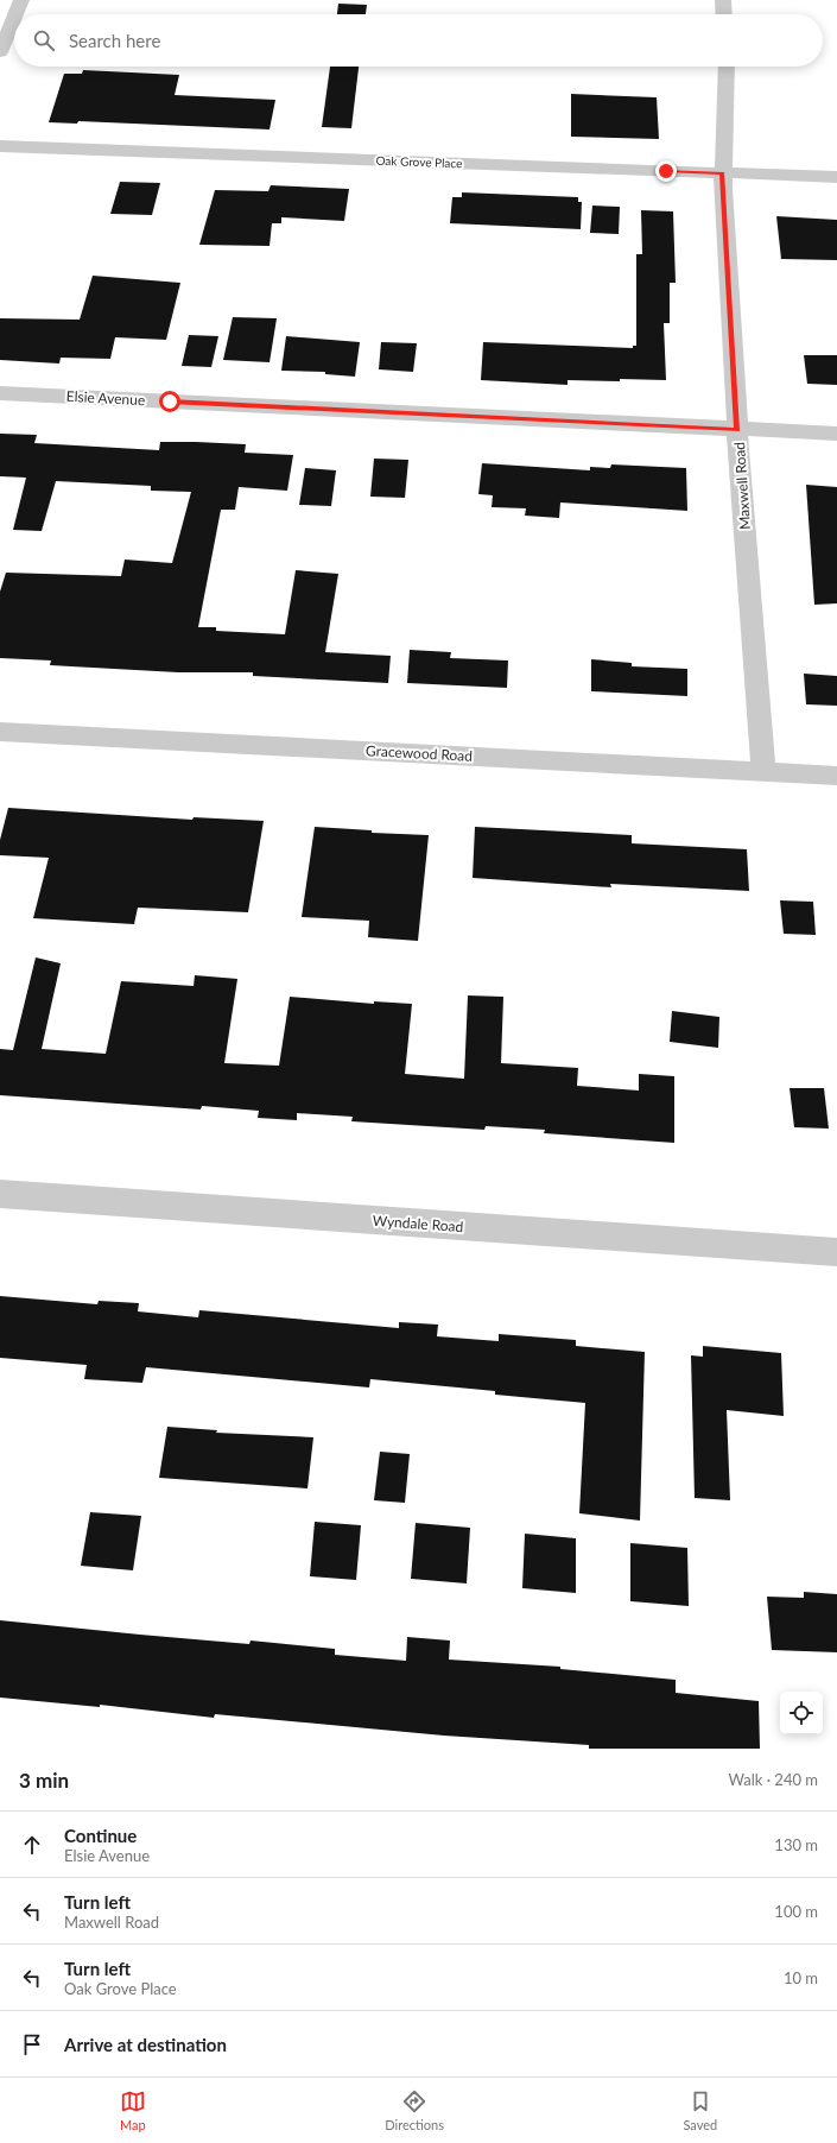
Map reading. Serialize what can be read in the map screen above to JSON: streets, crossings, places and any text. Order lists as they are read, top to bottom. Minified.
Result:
{"streets":{"street":["Oak Grove Place","Elsie Avenue","Maxwell Road","Gracewood Road","Wyndale Road"]},"crossings":[["Oak Grove Place","Maxwell Road"],["Elsie Avenue","Maxwell Road"],["Maxwell Road","Gracewood Road"]],"page":{"search":"Search here","heading":["3 min","Walk · 240 m"],"list":[["Continue","Elsie Avenue","130 m"],["Turn left","Maxwell Road","100 m"],["Turn left","Oak Grove Place","10 m"],"Arrive at destination"],"nav":["Map","Directions","Saved"]}}
